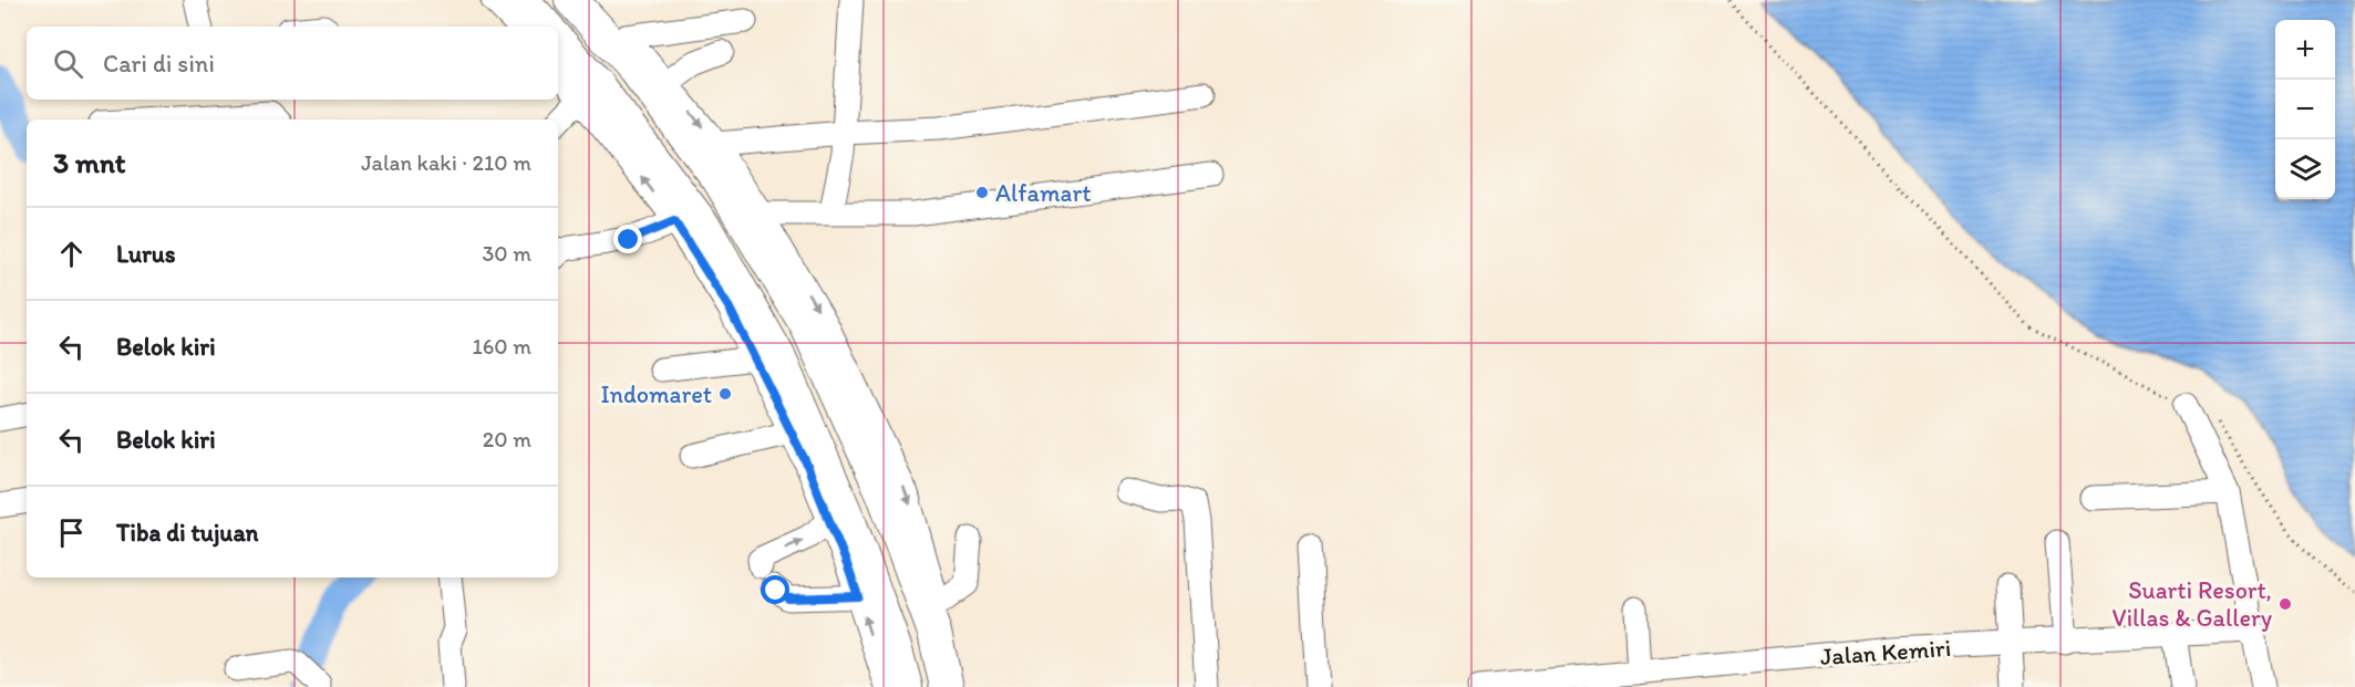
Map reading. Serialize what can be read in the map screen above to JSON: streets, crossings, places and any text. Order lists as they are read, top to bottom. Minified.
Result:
{"streets":{"street":["Jalan Kemiri"]},"places":["Alfamart","Indomaret","Suarti Resort, Villas & Gallery"],"page":{"map_buttons":["+","−"],"search":"Cari di sini","heading":["3 mnt","Jalan kaki · 210 m"],"list":[["Lurus","30 m"],["Belok kiri","160 m"],["Belok kiri","20 m"],"Tiba di tujuan"]}}
